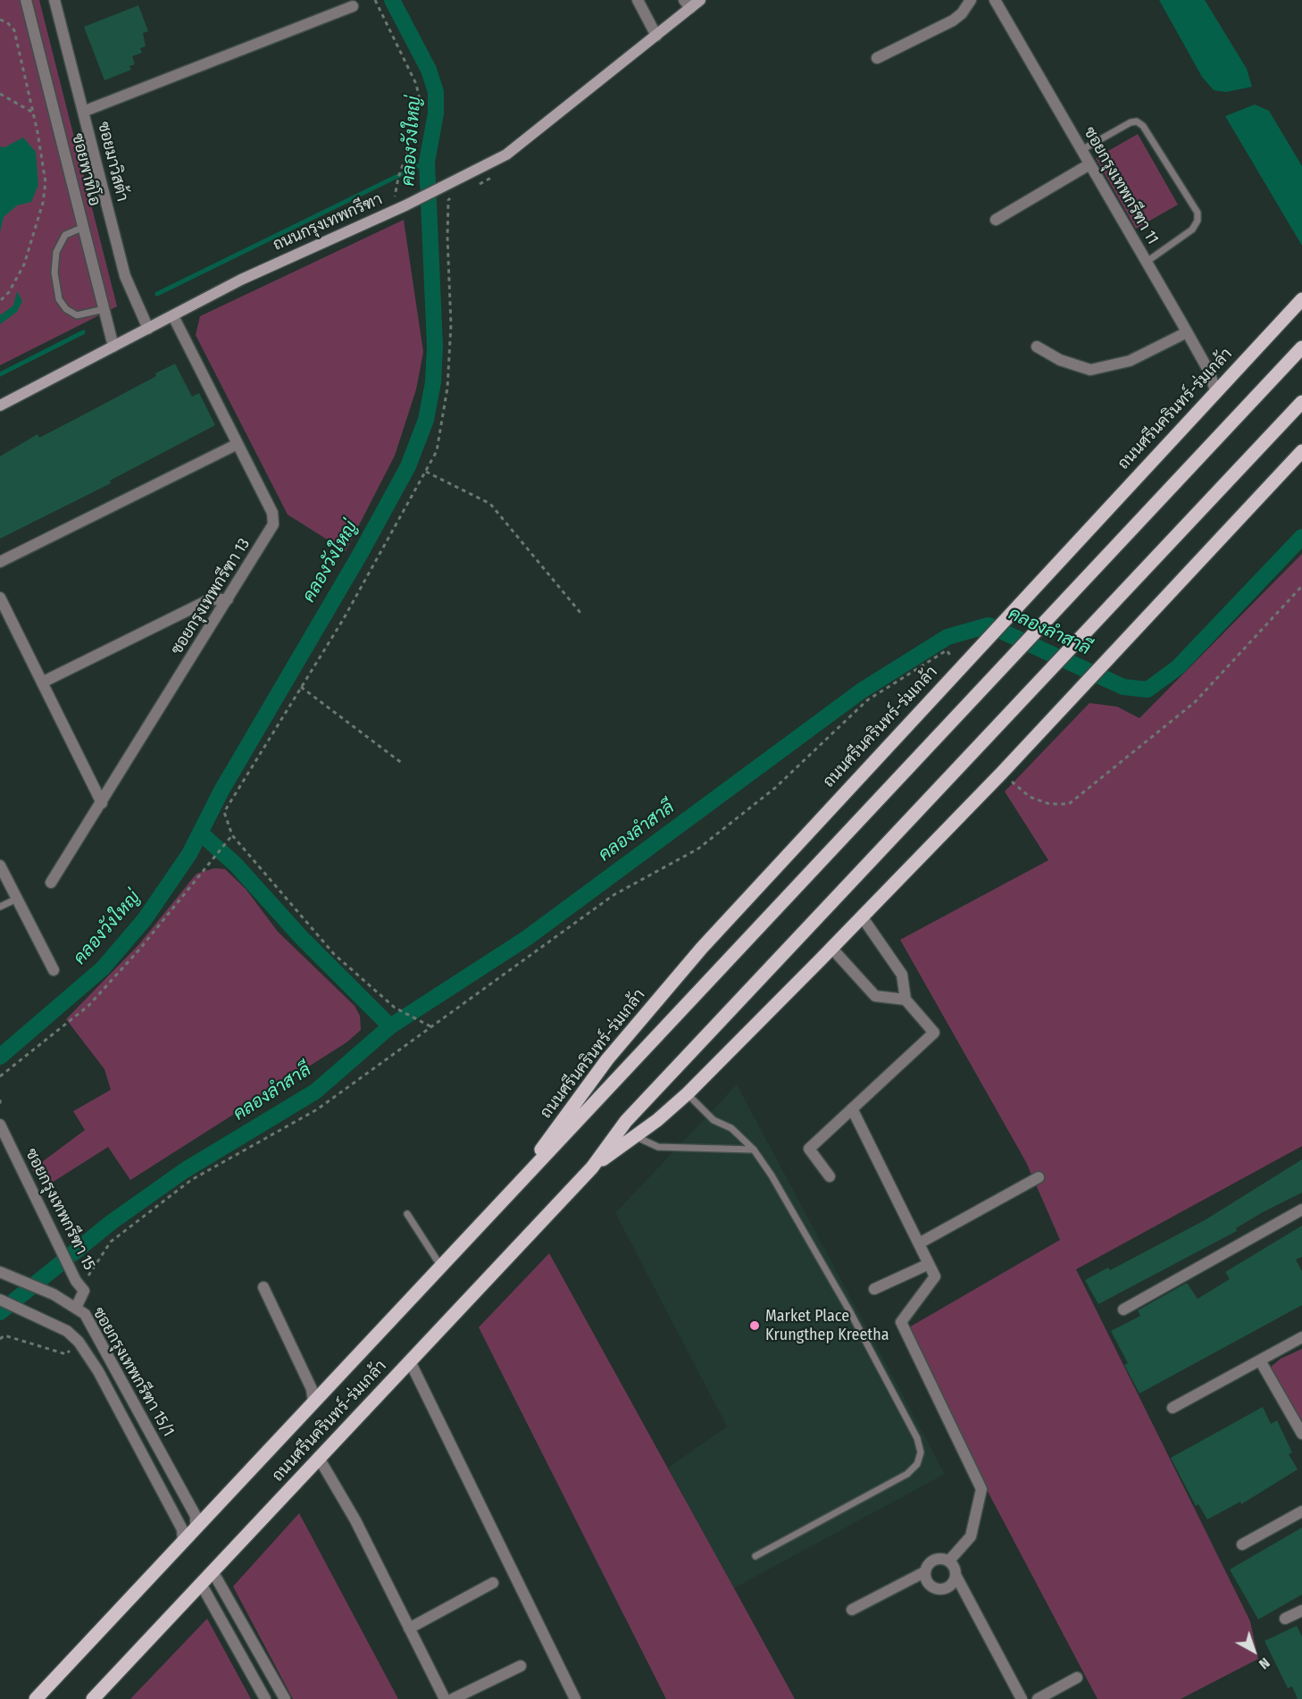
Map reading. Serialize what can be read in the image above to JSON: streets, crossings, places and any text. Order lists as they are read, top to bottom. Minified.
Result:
{"streets":{"main road":["ถนนกรุงเทพกรีฑา","ถนนศรีนครินทร์-ร่มเกล้า"],"street":["ซอยมาวิสต้า","ซอยพาทิโอ","ซอยกรุงเทพกรีฑา 11","ซอยกรุงเทพกรีฑา 13","ซอยกรุงเทพกรีฑา 15","ซอยกรุงเทพกรีฑา 15/1"]},"crossings":[["ซอยมาวิสต้า","ถนนกรุงเทพกรีฑา"],["ซอยพาทิโอ","ถนนกรุงเทพกรีฑา"],["ซอยกรุงเทพกรีฑา 11","ถนนศรีนครินทร์-ร่มเกล้า"],["ถนนกรุงเทพกรีฑา","ซอยกรุงเทพกรีฑา 13"],["ถนนศรีนครินทร์-ร่มเกล้า","ซอยกรุงเทพกรีฑา 15/1"],["ซอยกรุงเทพกรีฑา 15","ซอยกรุงเทพกรีฑา 15/1"]],"water":["คลองวังใหญ่","คลองลำสาลี"],"places":["Market Place Krungthep Kreetha"],"north":"bottom right"}
